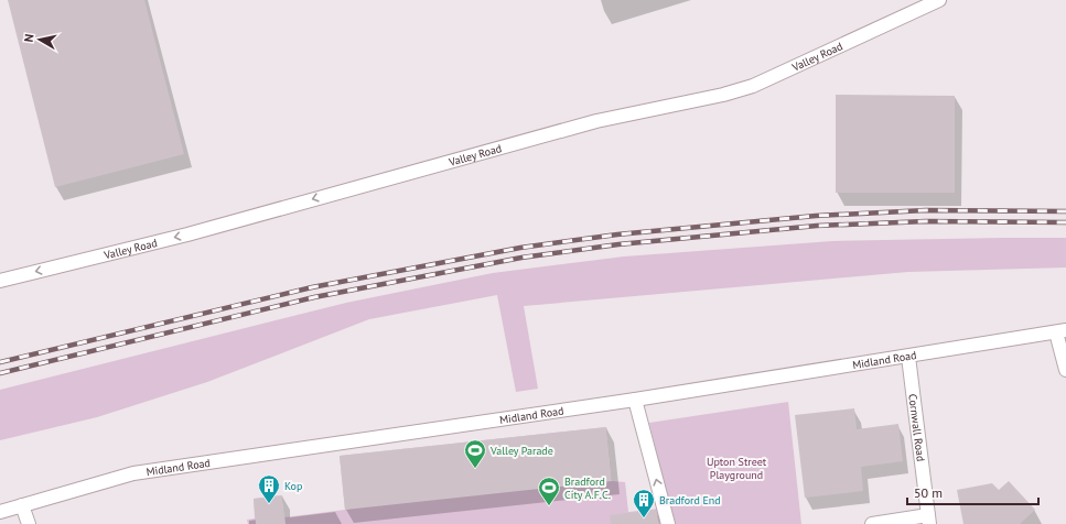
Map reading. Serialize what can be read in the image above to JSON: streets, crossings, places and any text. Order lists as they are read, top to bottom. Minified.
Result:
{"streets":{"street":["Valley Road","Midland Road","Cornwall Road"]},"crossings":[["Midland Road","Cornwall Road"]],"one_way":["Valley Road"],"parks":["Upton Street Playground"],"places":{"sports":["Valley Parade","Bradford City A.F.C."],"building":["Kop","Bradford End"]},"scale_bar":"50 m","north":"left"}
